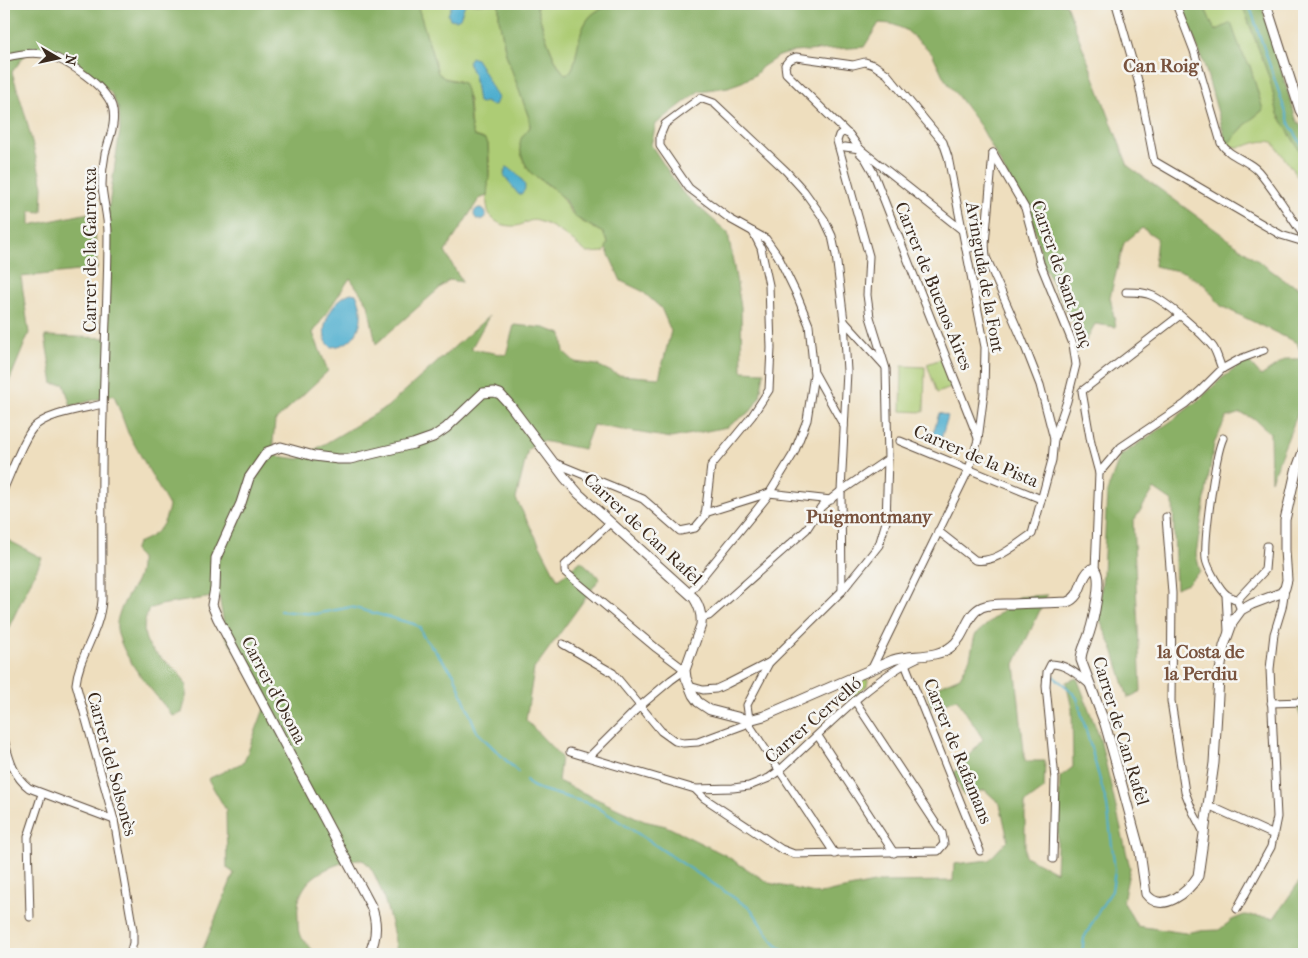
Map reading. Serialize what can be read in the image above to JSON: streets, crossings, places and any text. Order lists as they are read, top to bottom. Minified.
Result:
{"streets":{"street":["Carrer de la Garrotxa","Carrer de Sant Ponç","Avinguda de la Font","Carrer de Buenos Aires","Carrer de la Pista","Carrer de Can Rafel","Carrer d'Osona","Carrer Cervelló","Carrer de Rafamans","Carrer del Solsonès"]},"crossings":[["Carrer de la Garrotxa","Carrer del Solsonès"],["Avinguda de la Font","Carrer de Buenos Aires"],["Avinguda de la Font","Carrer de la Pista"],["Carrer de Can Rafel","Carrer d'Osona"],["Carrer Cervelló","Carrer de Rafamans"]],"districts":["Can Roig","Puigmontmany","la Costa de la Perdiu"],"north":"right"}
